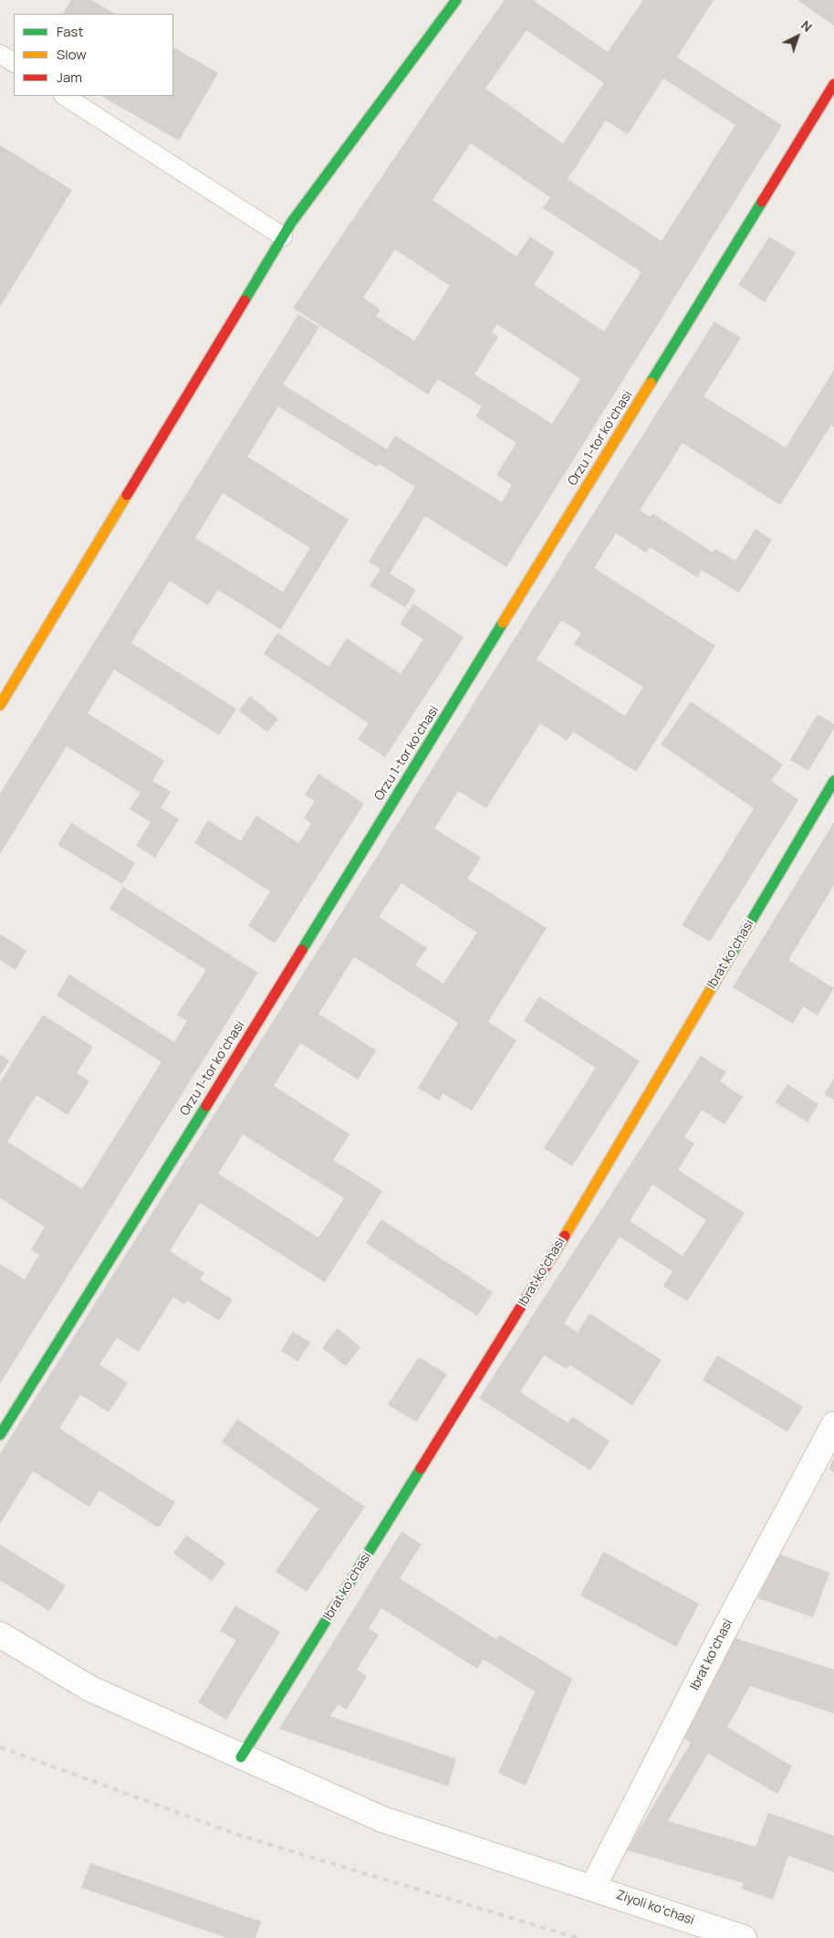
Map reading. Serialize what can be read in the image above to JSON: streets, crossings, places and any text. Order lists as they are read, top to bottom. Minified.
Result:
{"streets":{"street":["Orzu 1-tor koʻchasi","Ibrat koʻchasi","Ziyoli koʻchasi"]},"crossings":[["Ibrat koʻchasi","Ziyoli koʻchasi"]],"legend":["Fast","Slow","Jam"],"north":"top right"}
